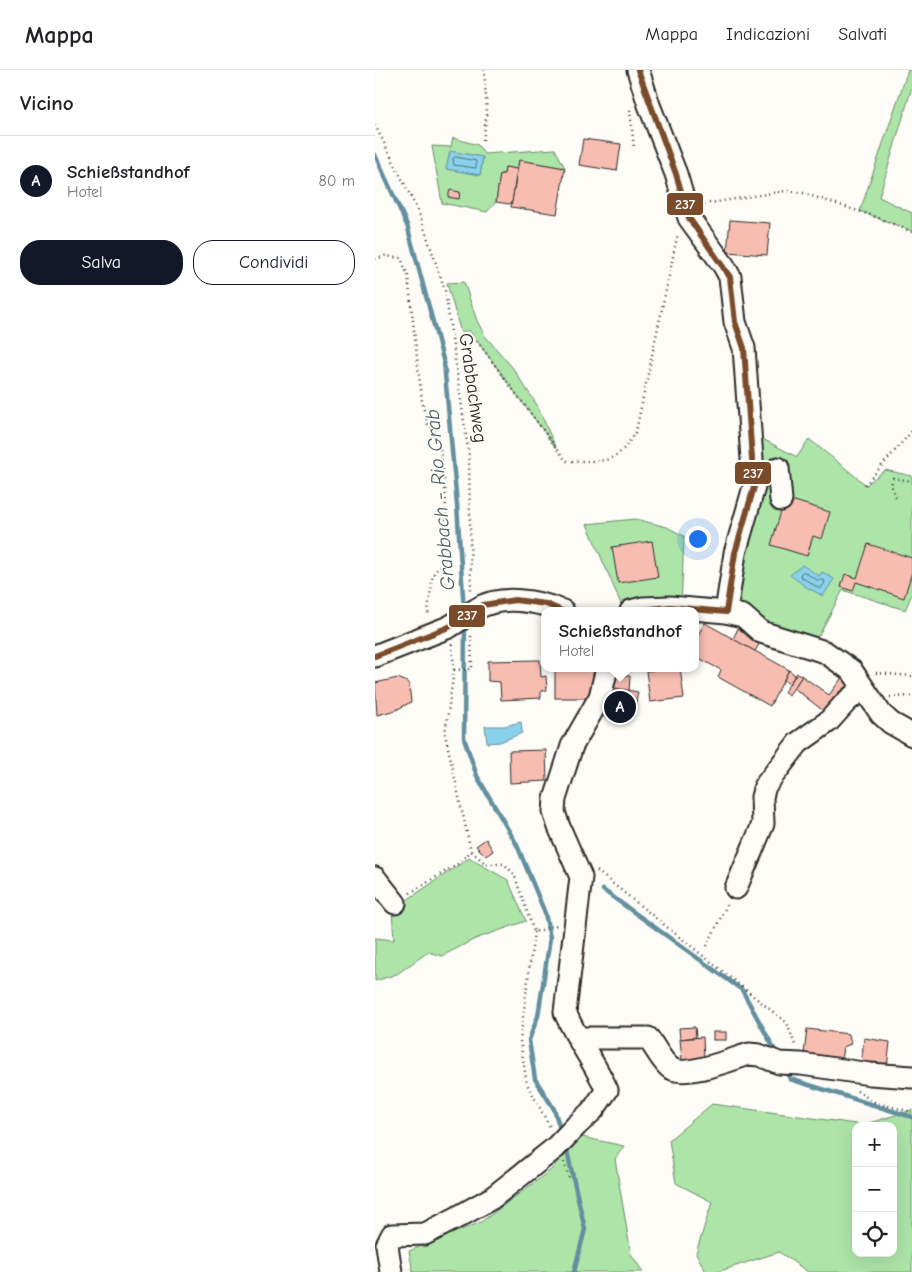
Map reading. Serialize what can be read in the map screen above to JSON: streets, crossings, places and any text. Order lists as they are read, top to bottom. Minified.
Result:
{"streets":{"path":["Grabbachweg"]},"water":["Grabbach - Rio Grab"],"lines":["transit line 237"],"page":{"header":"Mappa","nav":["Mappa","Indicazioni","Salvati"],"heading":"Vicino","list":[{"mark":"A","name":"Schießstandhof","note":"Hotel","value":"80 m"}],"buttons":["Salva","Condividi"],"popup":["Schießstandhof","Hotel"],"pins":"A","map_buttons":["+","−"]}}
